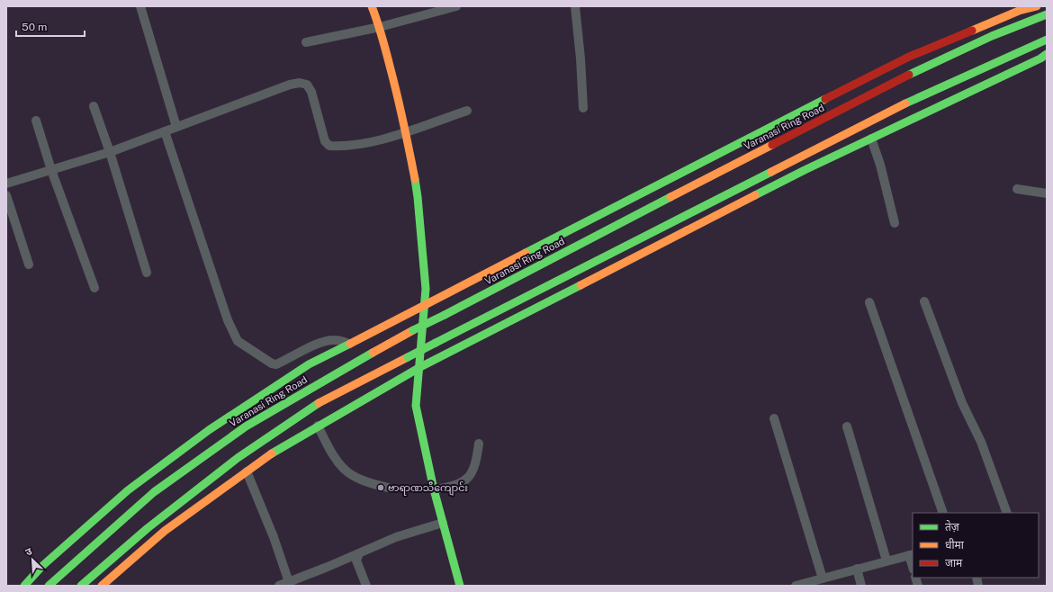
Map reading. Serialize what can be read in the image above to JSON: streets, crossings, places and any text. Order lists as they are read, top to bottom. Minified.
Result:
{"streets":{"main road":["Varanasi Ring Road"]},"places":["ဗာရာဏသီကျောင်း"],"legend":["तेज़","धीमा","जाम"],"scale_bar":"50 m","north":"top left"}
